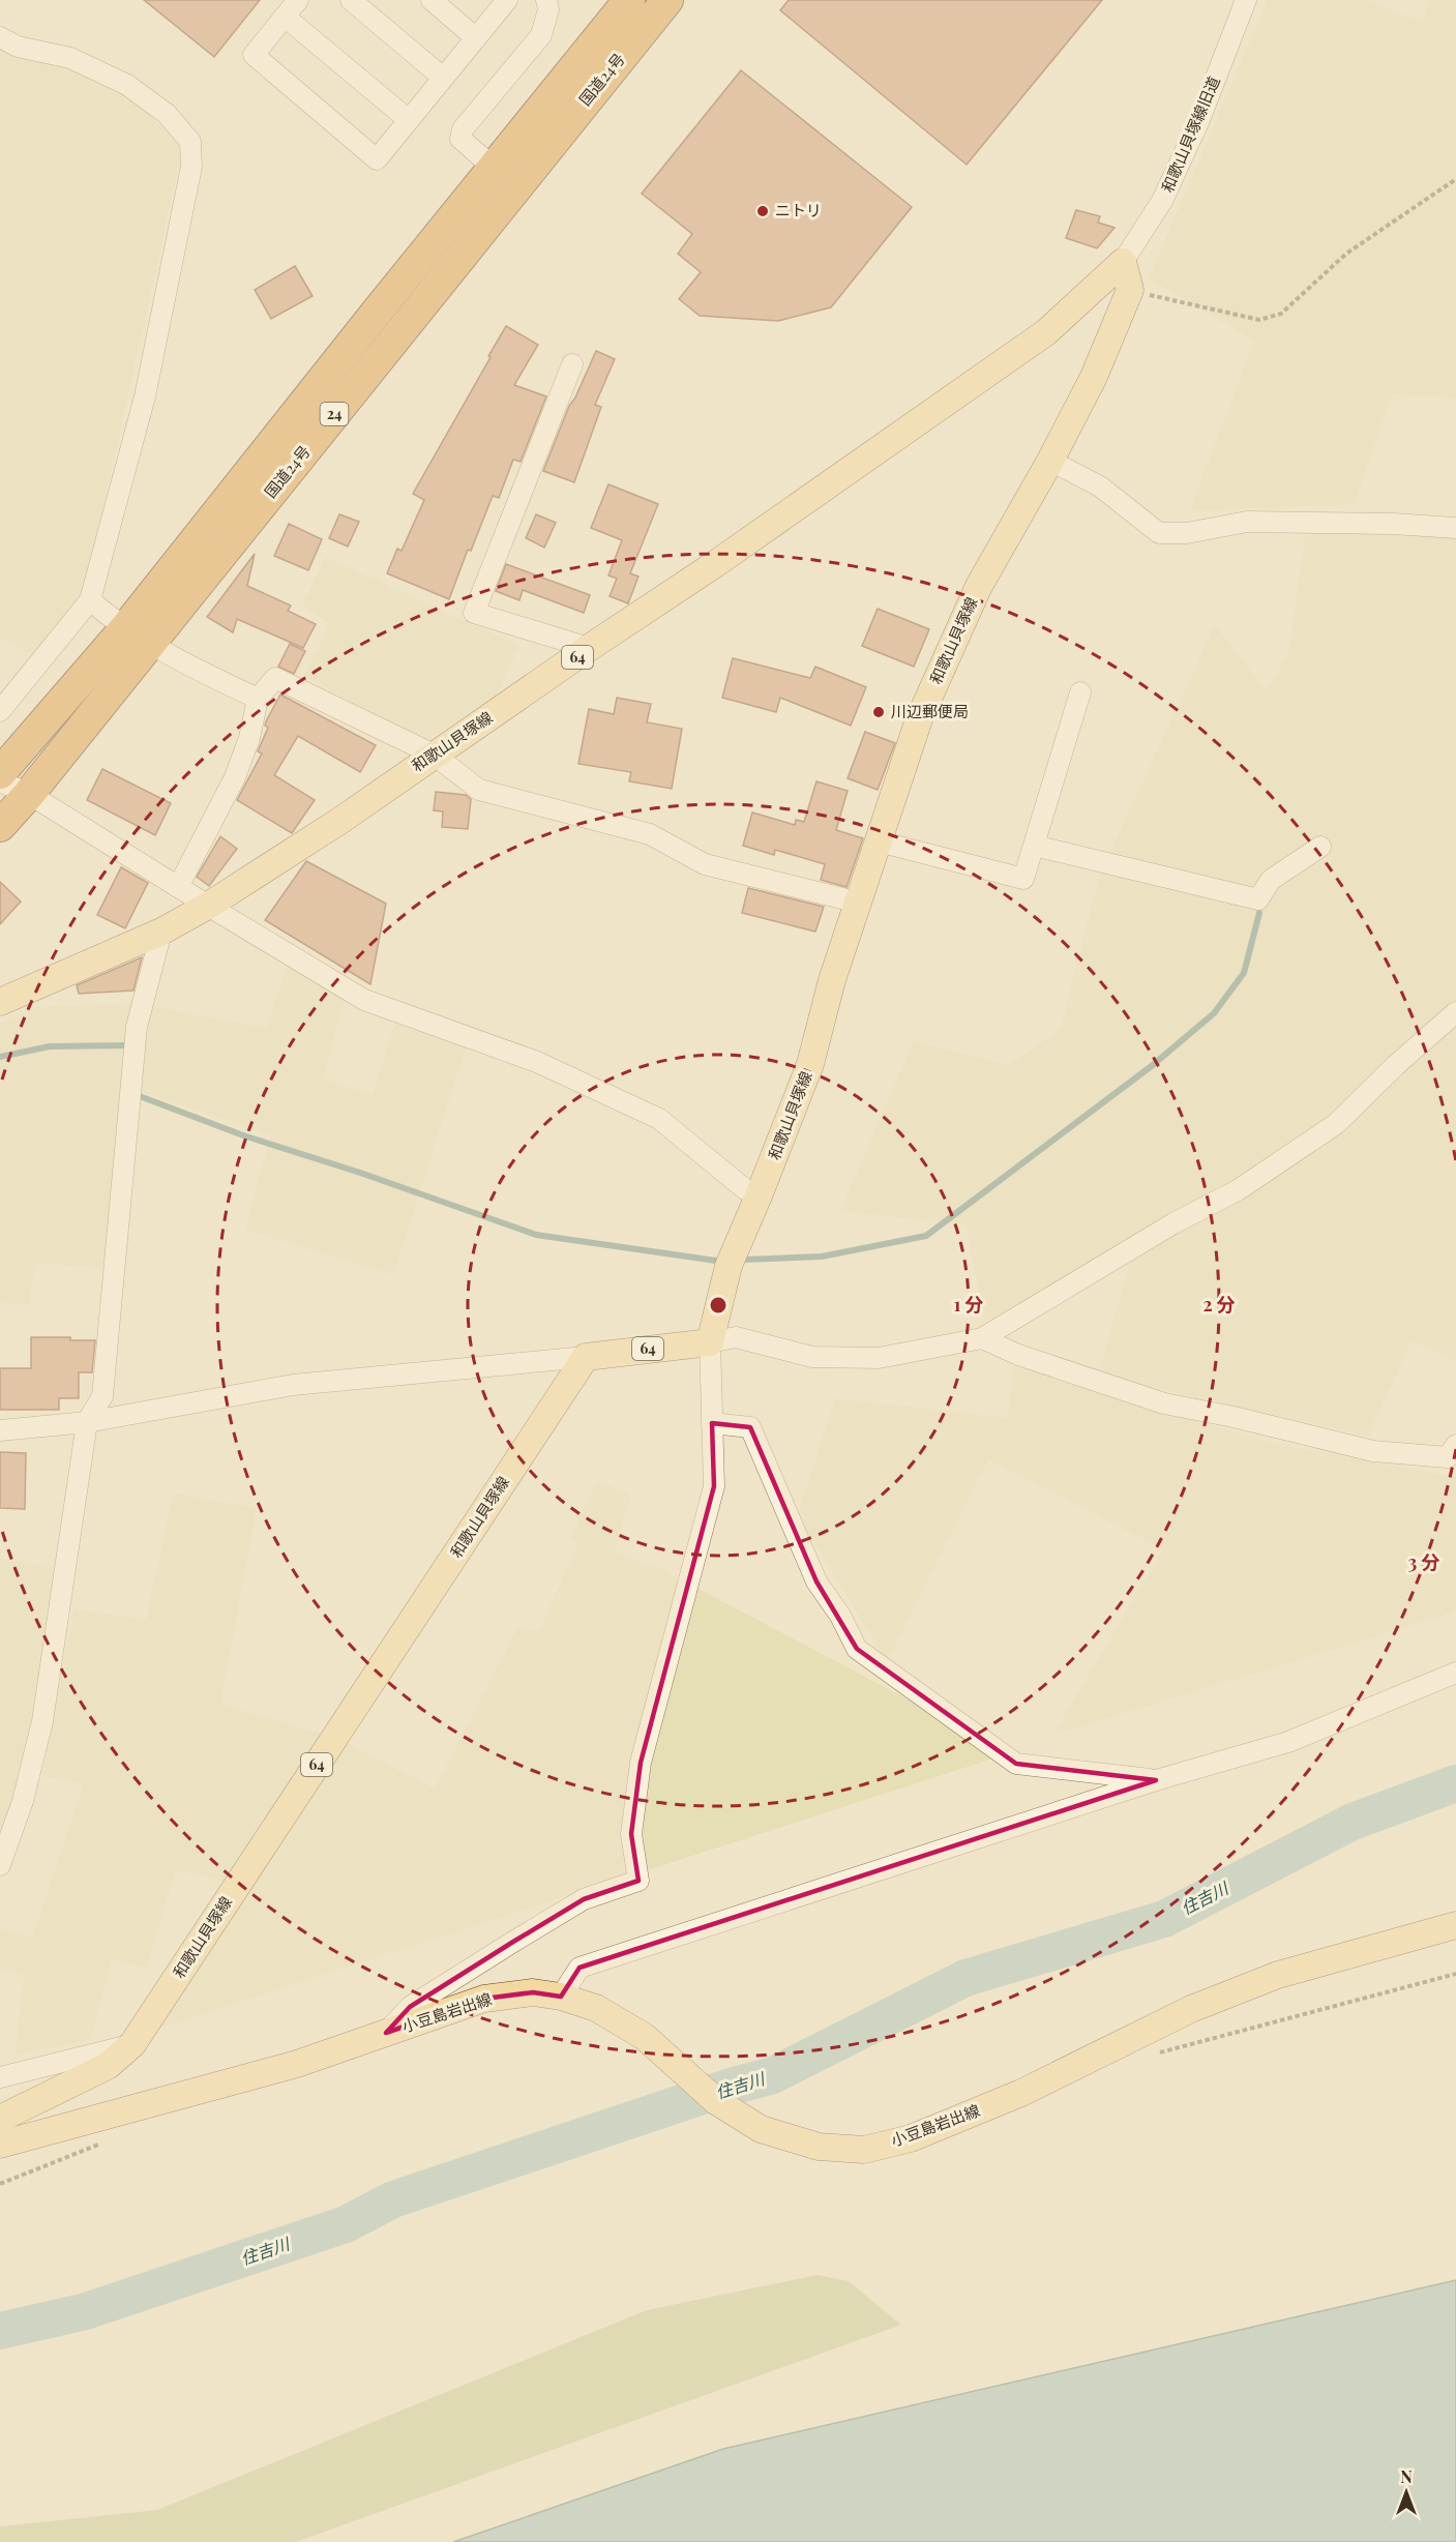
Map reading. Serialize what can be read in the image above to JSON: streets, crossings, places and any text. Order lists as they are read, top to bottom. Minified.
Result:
{"streets":{"highway":["国道24号","24"],"main road":["和歌山貝塚線","64","小豆島岩出線"],"street":["和歌山貝塚線旧道"]},"crossings":[["和歌山貝塚線旧道","和歌山貝塚線"],["和歌山貝塚線","64"]],"water":["住吉川"],"places":["ニトリ","川辺郵便局"],"north":"top","rings":["1 分","2 分","3 分"]}
